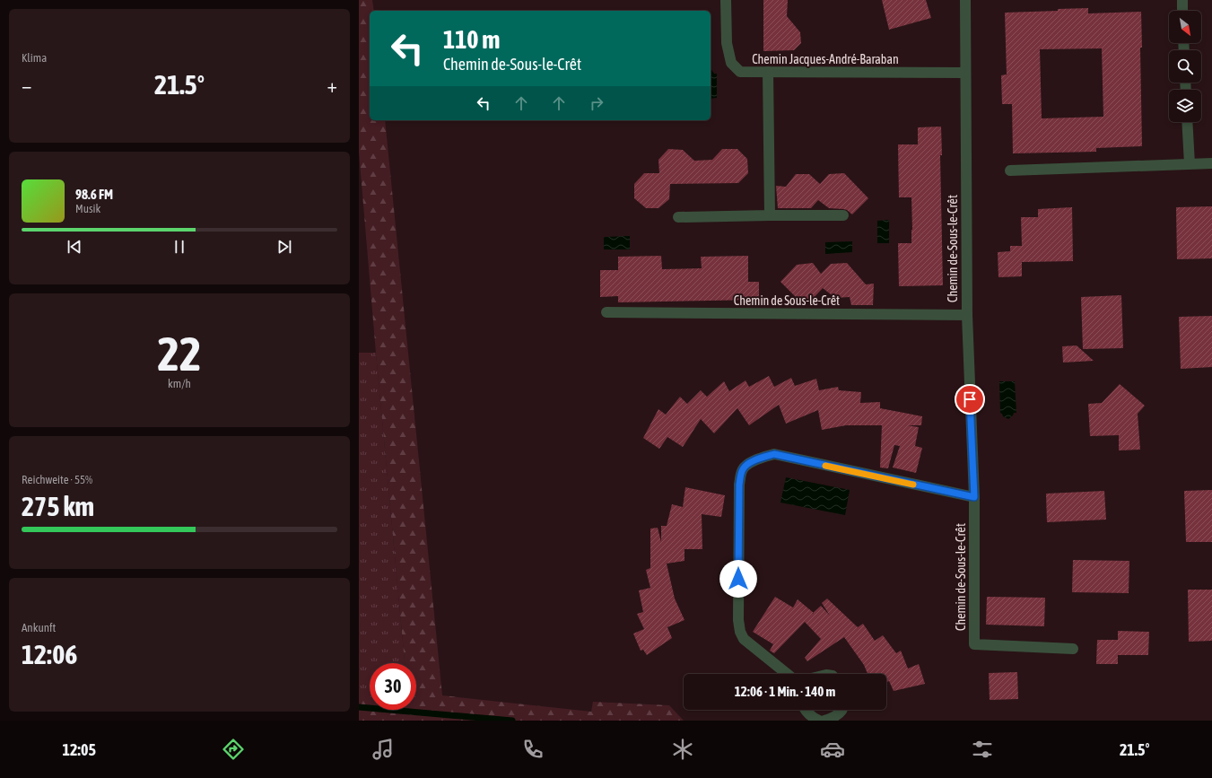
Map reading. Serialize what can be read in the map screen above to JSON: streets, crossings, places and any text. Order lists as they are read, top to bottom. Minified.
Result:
{"streets":{"street":["Chemin Jacques-André-Baraban","Chemin de-Sous-le-Crêt","Chemin de Sous-le-Crêt"]},"crossings":[["Chemin Jacques-André-Baraban","Chemin de-Sous-le-Crêt"],["Chemin de-Sous-le-Crêt","Chemin de Sous-le-Crêt"]],"north":"bottom right","page":{"tile":["Klima",["22","km/h"],["Reichweite · 55%","275 km"],["Ankunft","12:06"]],"turn":["110 m","Chemin de-Sous-le-Crêt"],"heat":["−","21.5°","+"],"song":["98.6 FM","Musik"],"limit":"30","trip":"12:06 · 1 Min. · 140 m","tabs":["12:05","21.5°"]}}
